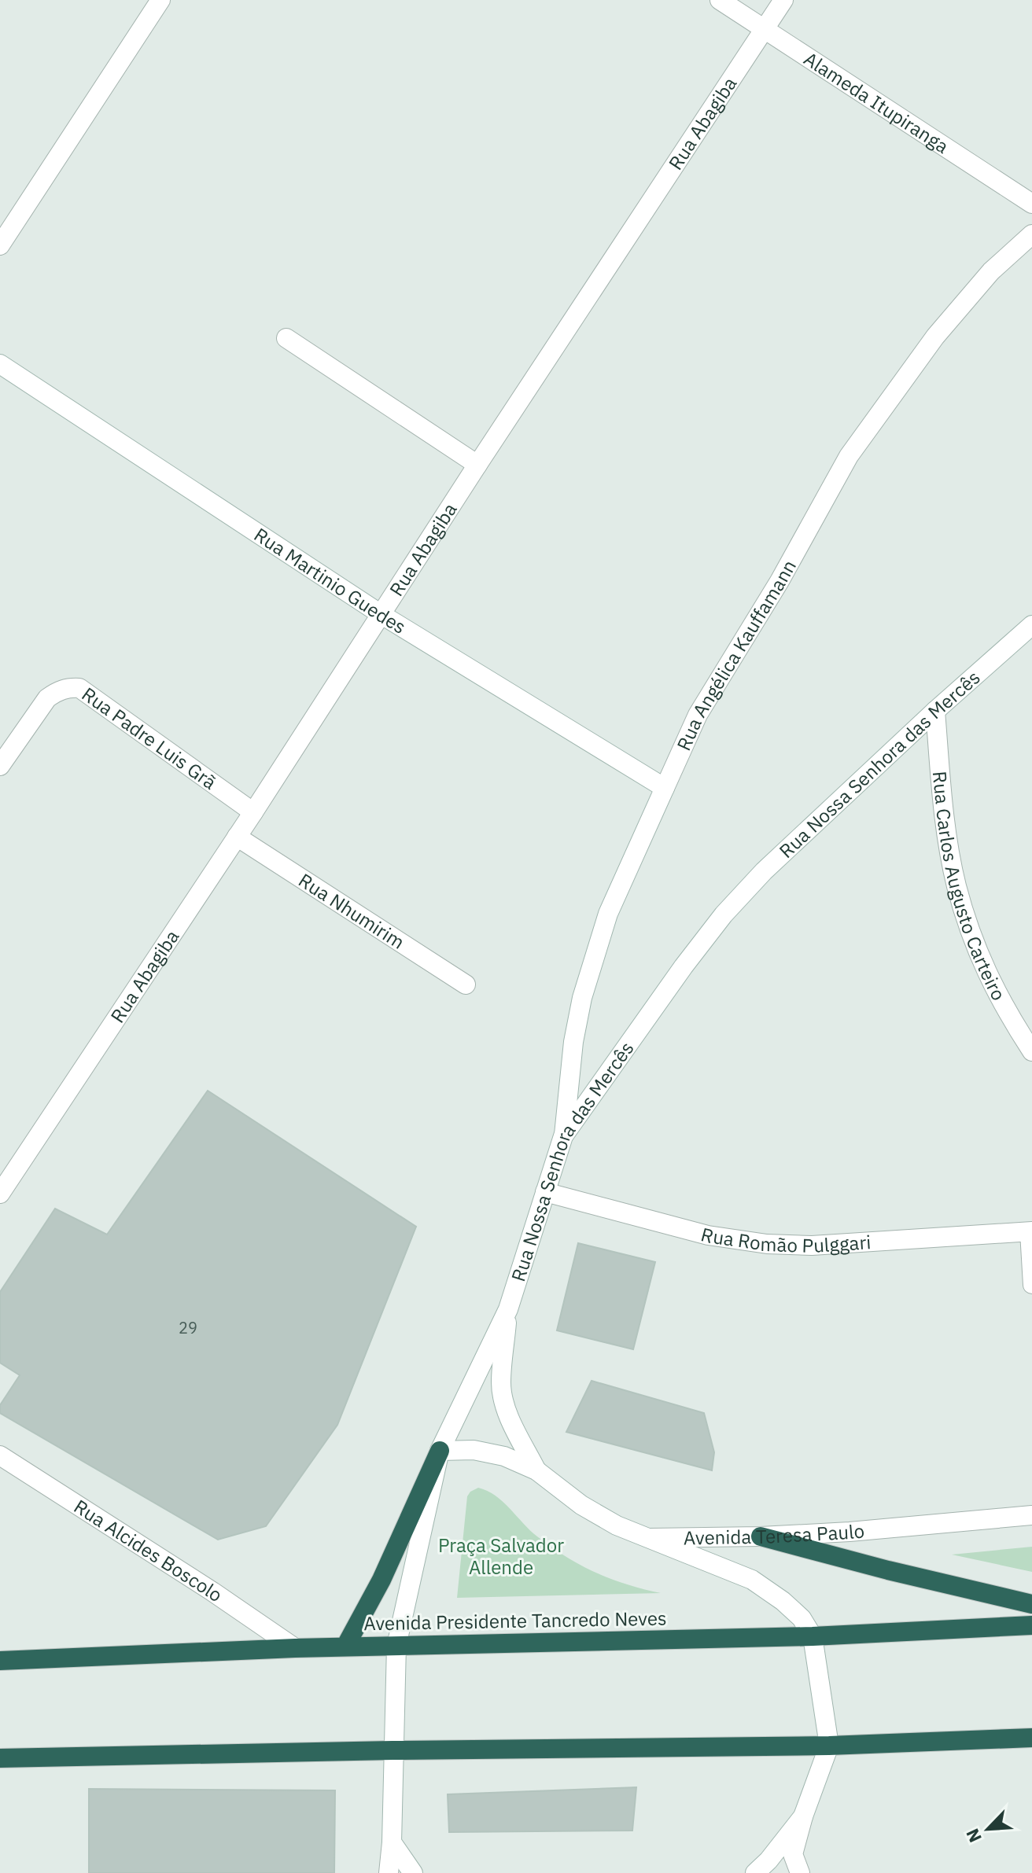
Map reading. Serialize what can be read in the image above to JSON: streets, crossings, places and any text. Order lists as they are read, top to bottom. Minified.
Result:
{"streets":{"highway":["Avenida Presidente Tancredo Neves"],"street":["Alameda Itupiranga","Rua Abagiba","Rua Martinio Guedes","Rua Angélica Kauffamann","Rua Padre Luis Grã","Rua Nossa Senhora das Mercês","Rua Carlos Augusto Carteiro","Rua Nhumirim","Rua Romão Pulggari","Avenida Teresa Paulo","Rua Alcides Boscolo"]},"crossings":[["Alameda Itupiranga","Rua Abagiba"],["Rua Abagiba","Rua Martinio Guedes"],["Rua Abagiba","Rua Padre Luis Grã"],["Rua Abagiba","Rua Nhumirim"],["Rua Martinio Guedes","Rua Angélica Kauffamann"],["Rua Angélica Kauffamann","Rua Nossa Senhora das Mercês"],["Rua Nossa Senhora das Mercês","Rua Carlos Augusto Carteiro"],["Rua Nossa Senhora das Mercês","Rua Romão Pulggari"],["Rua Nossa Senhora das Mercês","Avenida Teresa Paulo"],["Rua Nossa Senhora das Mercês","Avenida Presidente Tancredo Neves"],["Rua Alcides Boscolo","Avenida Presidente Tancredo Neves"]],"parks":["Praça Salvador Allende"],"house_numbers":["29"],"north":"bottom left"}
